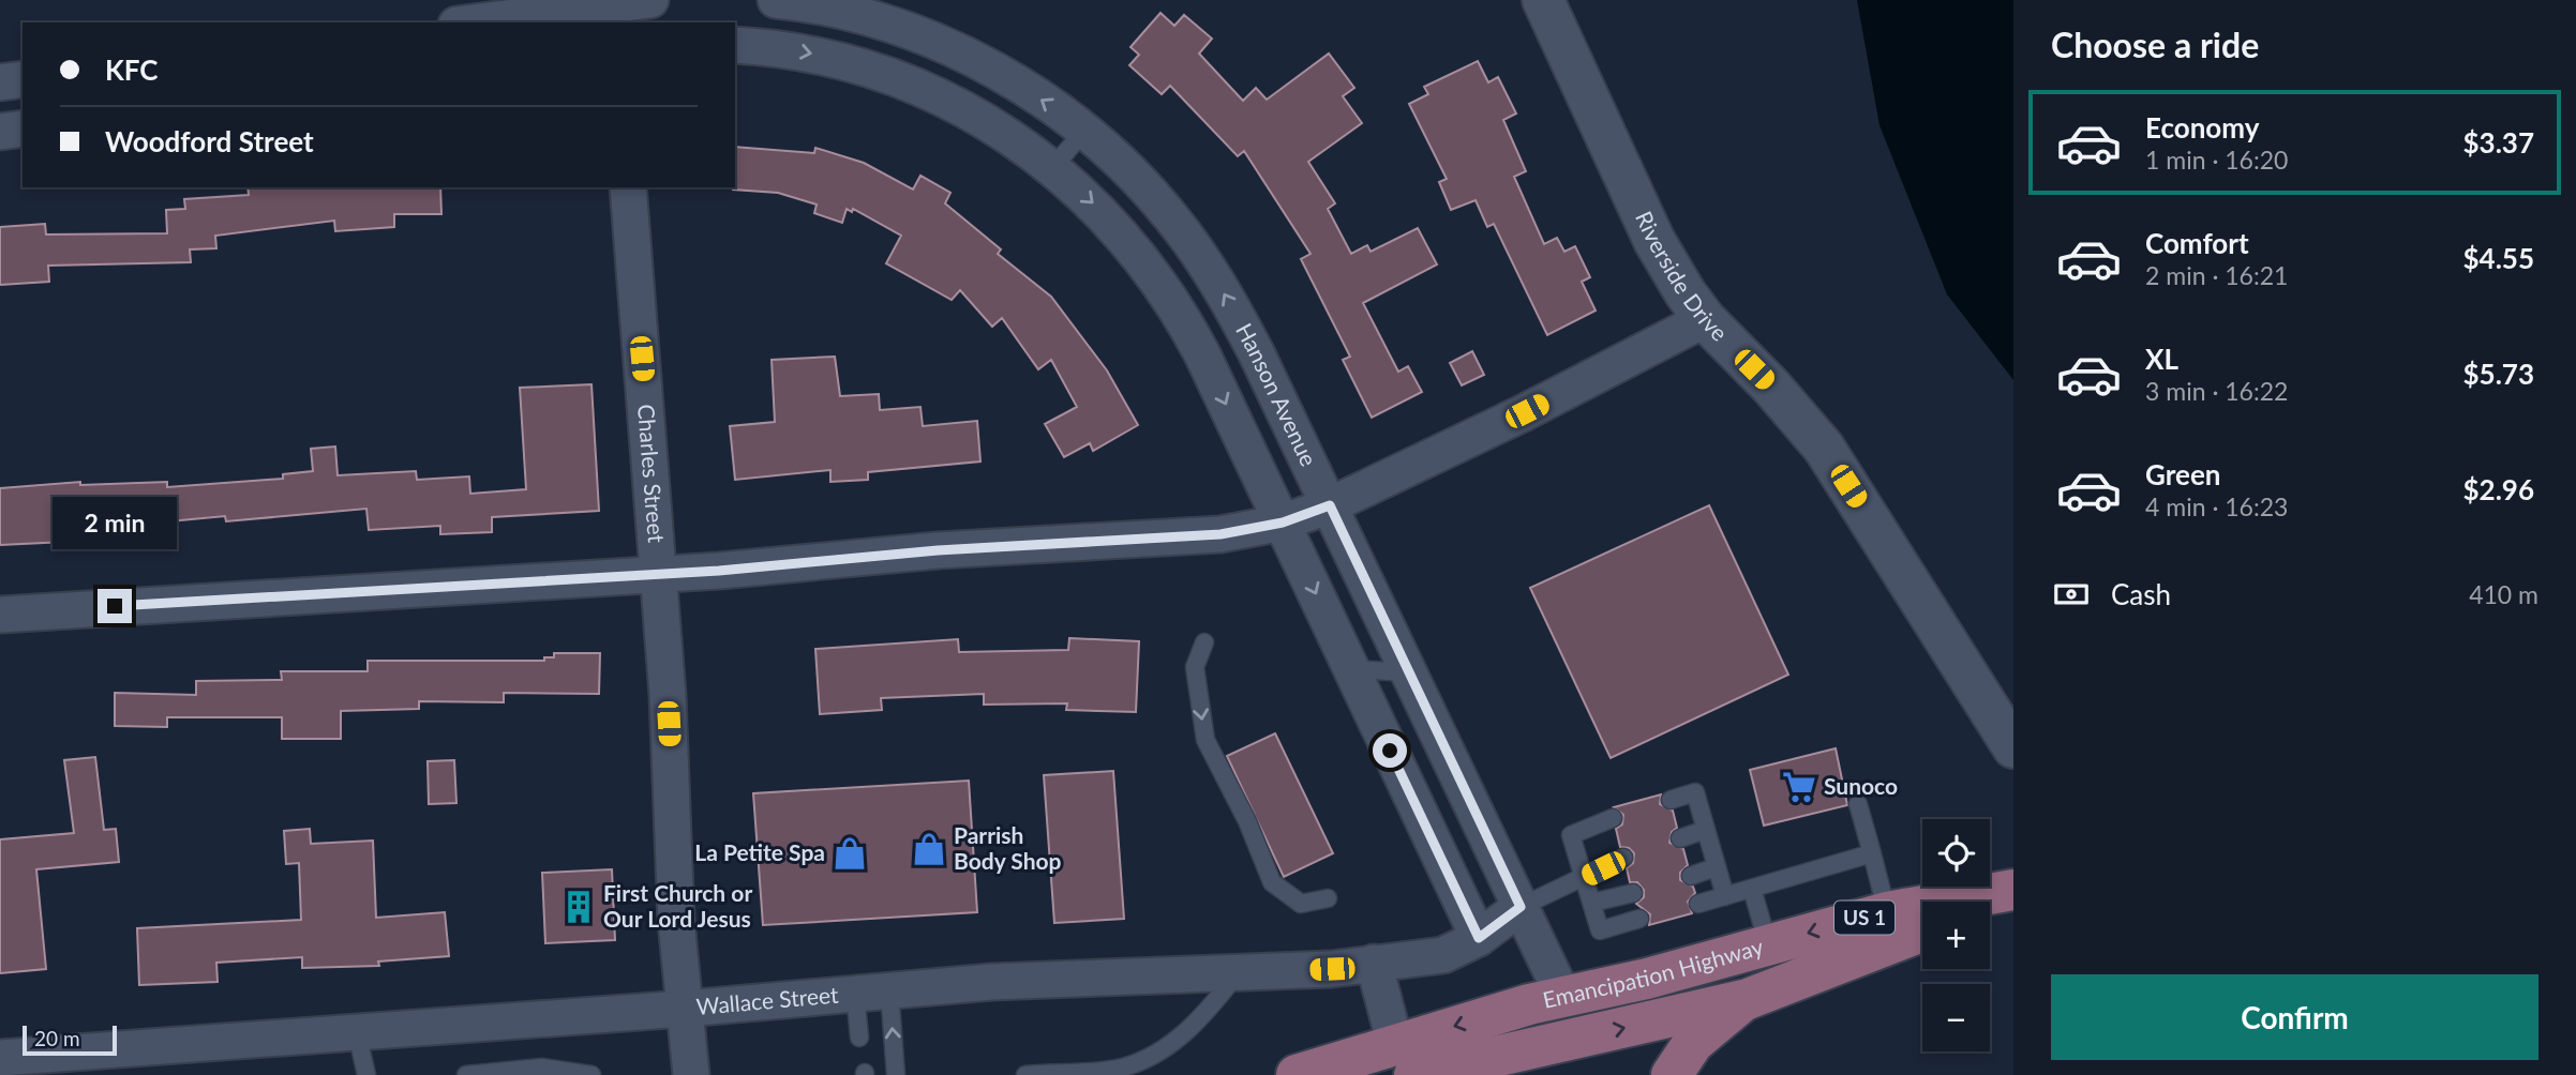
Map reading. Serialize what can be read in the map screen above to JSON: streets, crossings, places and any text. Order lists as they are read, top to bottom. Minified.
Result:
{"streets":{"main road":["Hanson Avenue","US 1","Emancipation Highway"],"street":["Riverside Drive","Charles Street","Wallace Street"]},"crossings":[["Hanson Avenue","Emancipation Highway"],["Hanson Avenue","Wallace Street"],["Charles Street","Wallace Street"]],"places":{"supermarket":["Sunoco"],"shop":["Parrish Body Shop","La Petite Spa"],"building":["First Church or Our Lord Jesus"]},"scale_bar":"20 m","page":{"heading":"Choose a ride","banner":["KFC","Woodford Street"],"list":[{"name":"Economy","note":"1 min · 16:20","value":"$3.37"},{"name":"Comfort","note":"2 min · 16:21","value":"$4.55"},{"name":"XL","note":"3 min · 16:22","value":"$5.73"},{"name":"Green","note":"4 min · 16:23","value":"$2.96"}],"bubble":"2 min","pay":["Cash","410 m"],"map_buttons":["+","−"],"buttons":"Confirm","scale":"20 m"}}
